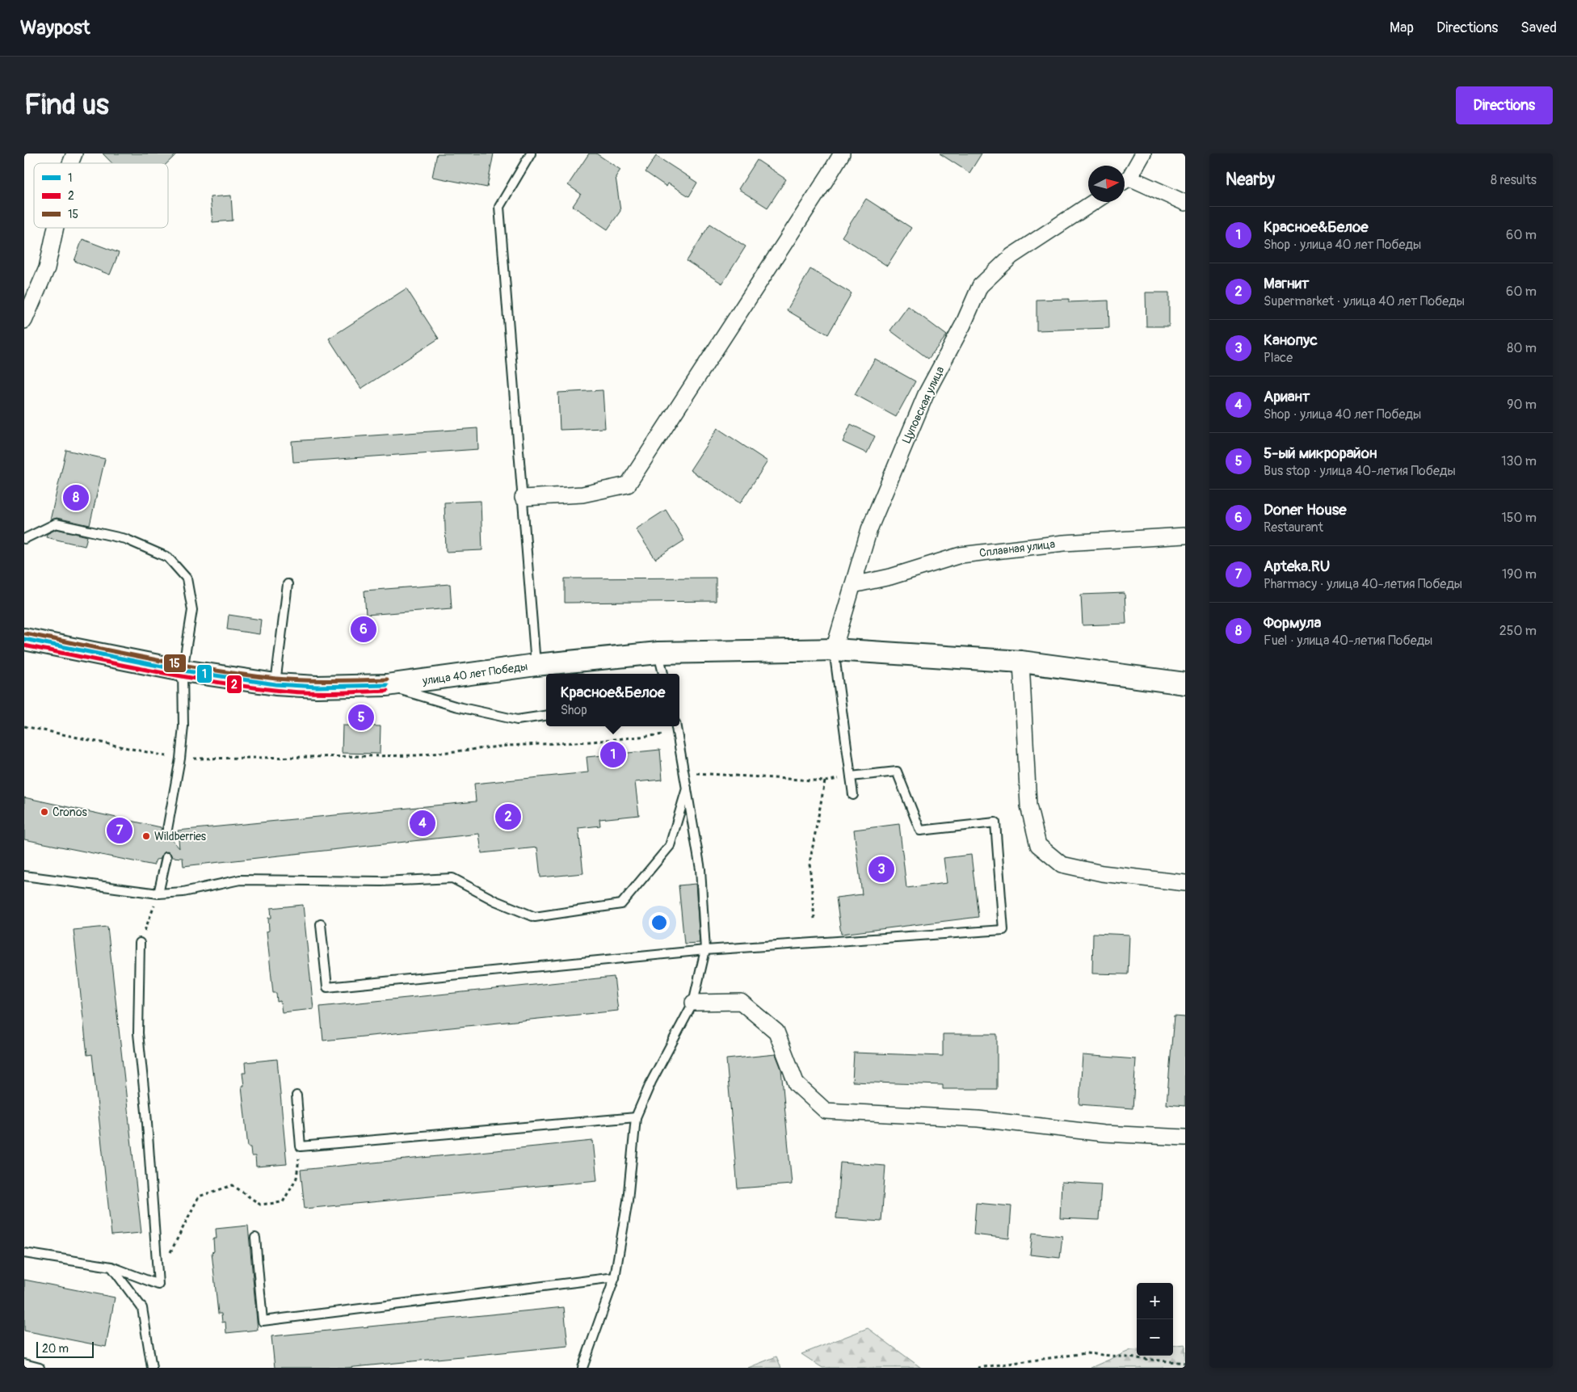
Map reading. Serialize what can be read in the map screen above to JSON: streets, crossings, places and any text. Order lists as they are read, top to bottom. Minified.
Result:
{"streets":{"main road":["улица 40 лет Победы"],"street":["Цуповская улица","Сплавная улица"]},"crossings":[["Цуповская улица","Сплавная улица"],["Цуповская улица","улица 40 лет Победы"]],"places":["Cronos","Wildberries"],"lines":["transit line 15","transit line 1","transit line 2"],"legend":["1","2","15"],"scale_bar":"20 m","north":"right","page":{"header":"Waypost","nav":["Map","Directions","Saved"],"buttons":"Directions","title":"Find us","heading":["Nearby","8 results"],"list":[{"mark":"1","name":"Красное&Белое","note":"Shop · улица 40 лет Победы","value":"60 m"},{"mark":"2","name":"Магнит","note":"Supermarket · улица 40 лет Победы","value":"60 m"},{"mark":"3","name":"Канопус","note":"Place","value":"80 m"},{"mark":"4","name":"Ариант","note":"Shop · улица 40 лет Победы","value":"90 m"},{"mark":"5","name":"5-ый микрорайон","note":"Bus stop · улица 40-летия Победы","value":"130 m"},{"mark":"6","name":"Doner House","note":"Restaurant","value":"150 m"},{"mark":"7","name":"Apteka.RU","note":"Pharmacy · улица 40-летия Победы","value":"190 m"},{"mark":"8","name":"Формула","note":"Fuel · улица 40-летия Победы","value":"250 m"}],"pins":["8","6","5","1","2","4","7","3"],"popup":["Красное&Белое","Shop"],"map_buttons":["+","−"],"scale":"20 m"}}
